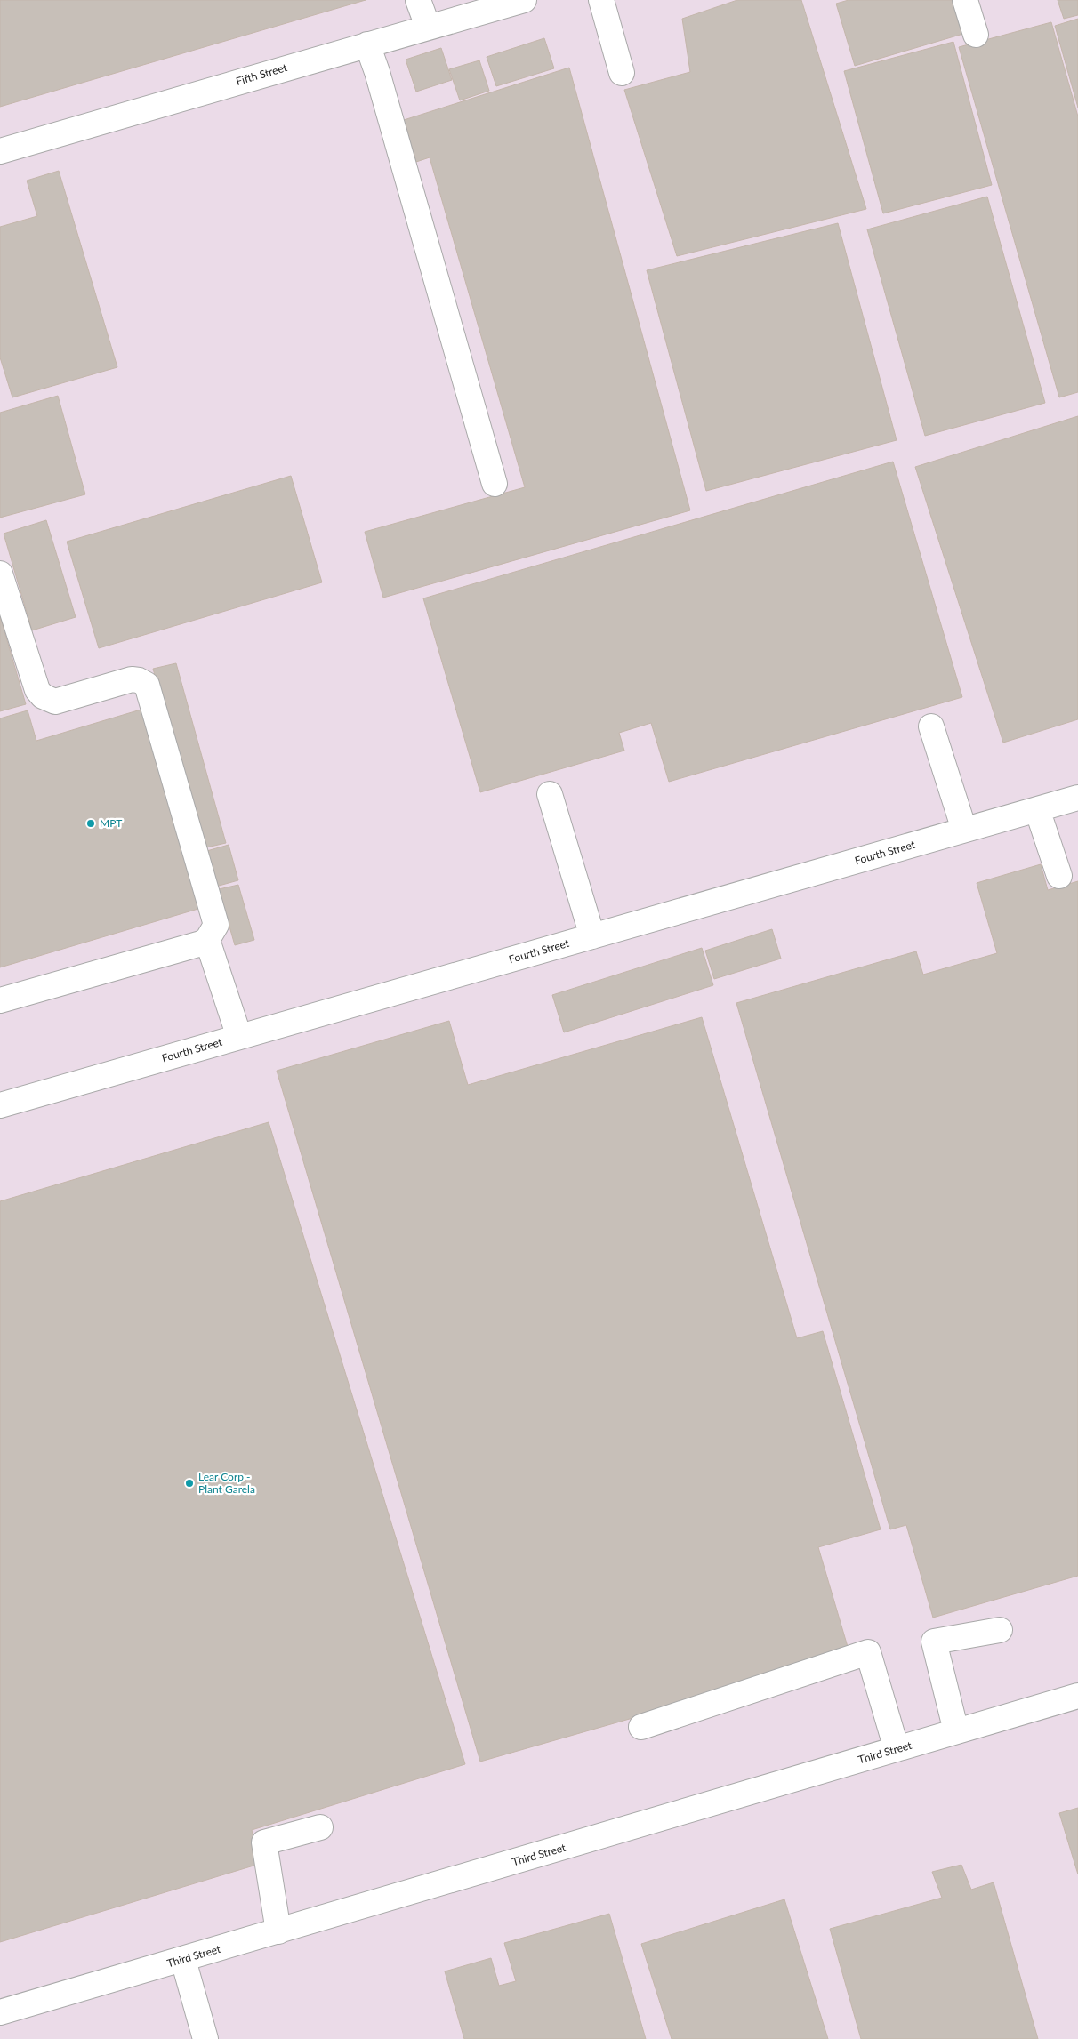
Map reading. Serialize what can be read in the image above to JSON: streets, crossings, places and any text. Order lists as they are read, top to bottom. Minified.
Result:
{"streets":{"street":["Fifth Street","Fourth Street","Third Street"]},"places":["MPT","Lear Corp - Plant Garela"]}
